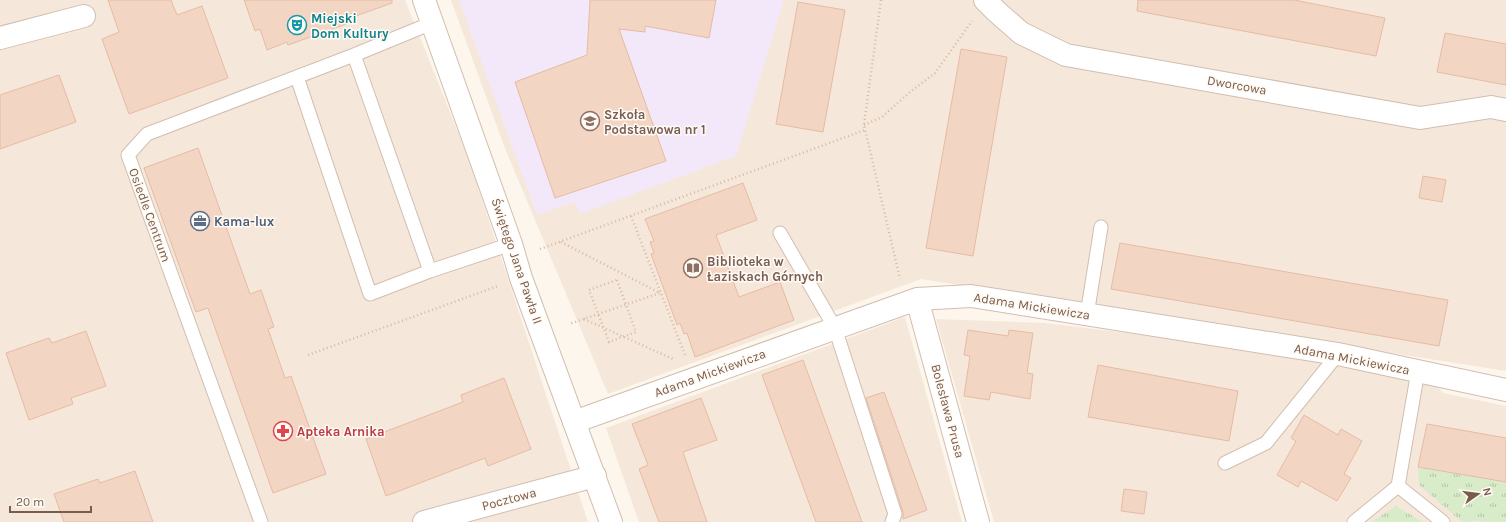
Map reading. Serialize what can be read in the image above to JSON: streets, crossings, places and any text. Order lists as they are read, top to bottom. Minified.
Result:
{"streets":{"street":["Dworcowa","Świętego Jana Pawła II","Adama Mickiewicza","Bolesława Prusa","Pocztowa"],"lane":["Osiedle Centrum"]},"crossings":[["Osiedle Centrum","Świętego Jana Pawła II"],["Świętego Jana Pawła II","Adama Mickiewicza"],["Świętego Jana Pawła II","Pocztowa"],["Adama Mickiewicza","Bolesława Prusa"]],"places":{"theatre":["Miejski Dom Kultury"],"school or university":["Szkoła Podstawowa nr 1"],"office":["Kama-lux"],"library":["Biblioteka w Łaziskach Górnych"],"pharmacy":["Apteka Arnika"]},"scale_bar":"20 m","north":"right"}
